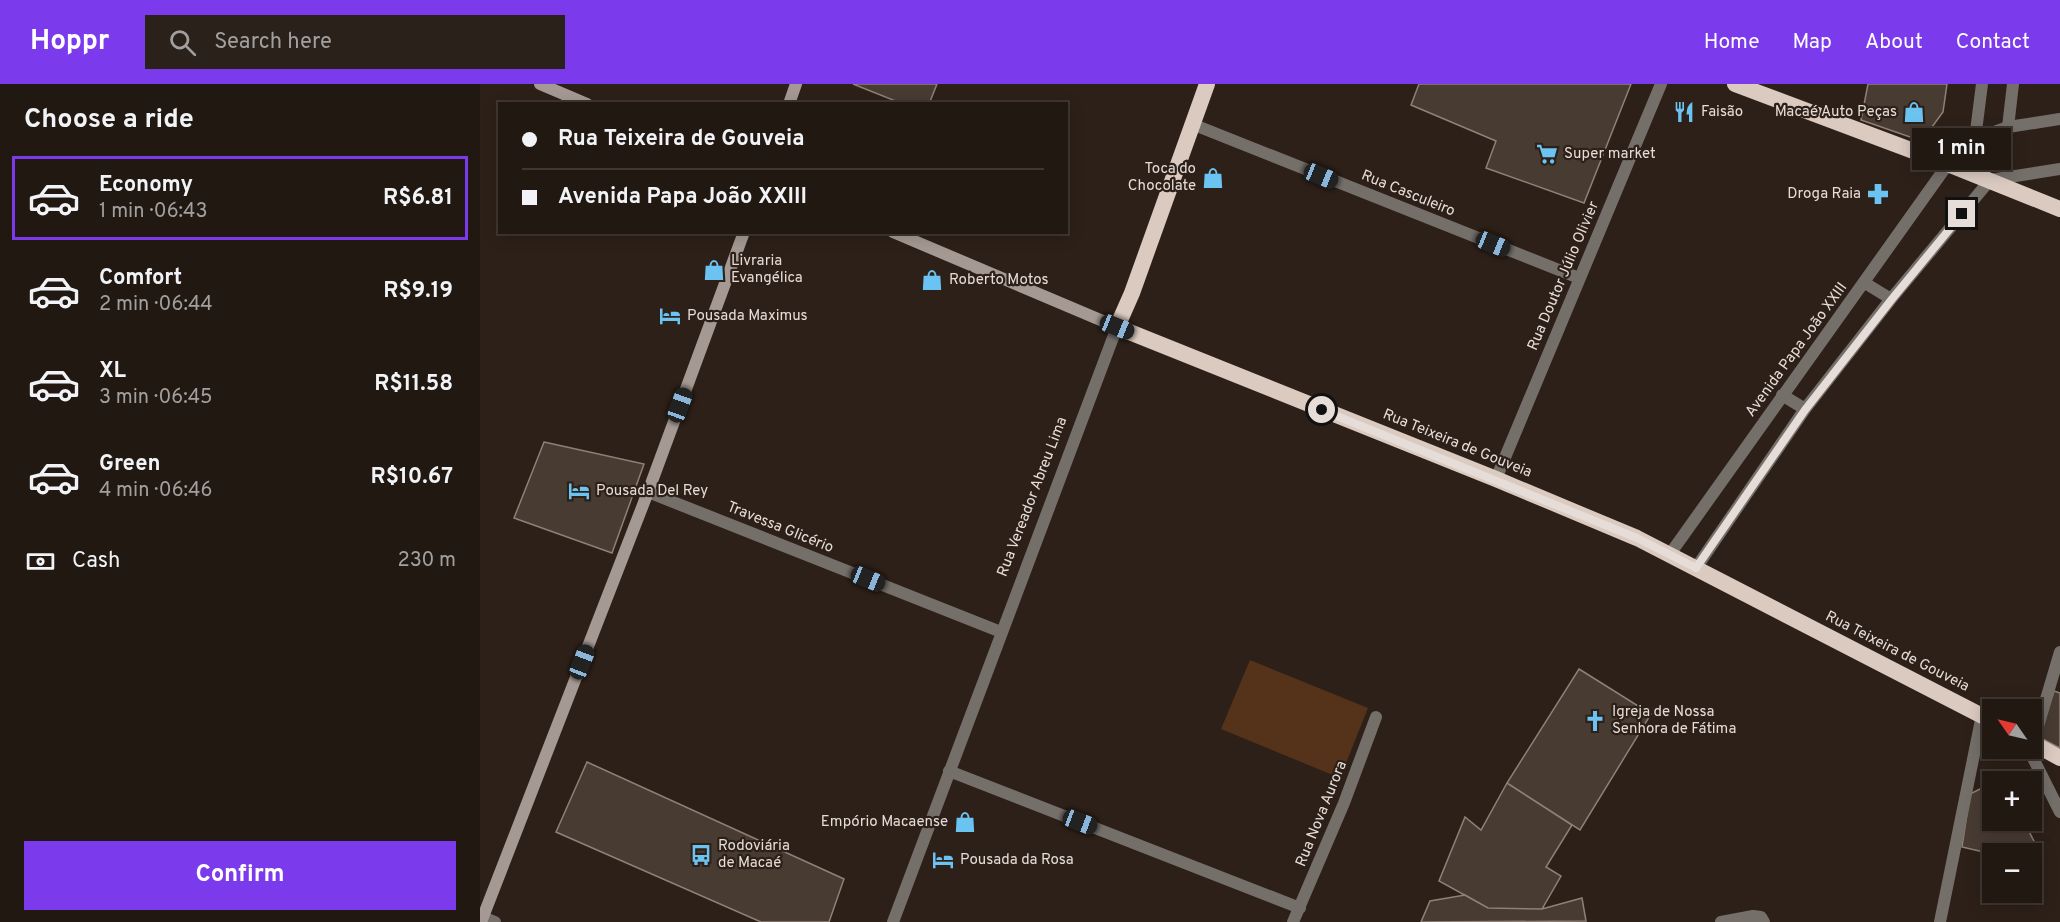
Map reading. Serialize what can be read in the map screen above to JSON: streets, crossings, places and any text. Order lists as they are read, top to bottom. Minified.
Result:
{"streets":{"highway":["Rua Teixeira de Gouveia","Rua Vereador Abreu Lima"],"street":["Rua Casculeiro","Rua Doutor Júlio Olivier","Avenida Papa João XXIII","Travessa Glicério","Rua Nova Aurora"]},"crossings":[["Rua Casculeiro","Rua Doutor Júlio Olivier"],["Rua Casculeiro","Rua Vereador Abreu Lima"],["Rua Doutor Júlio Olivier","Rua Teixeira de Gouveia"],["Avenida Papa João XXIII","Rua Teixeira de Gouveia"],["Rua Teixeira de Gouveia","Rua Vereador Abreu Lima"],["Rua Vereador Abreu Lima","Travessa Glicério"]],"places":{"restaurant":["Faisão"],"shop":["Macaé Auto Peças","Toca do Chocolate","Livraria Evangélica","Roberto Motos","Empório Macaense"],"supermarket":["Super market"],"pharmacy":["Droga Raia"],"hotel":["Pousada Maximus","Pousada Del Rey","Pousada da Rosa"],"church":["Igreja de Nossa Senhora de Fátima"],"bus stop":["Rodoviária de Macaé"]},"north":"top left","page":{"header":"Hoppr","search":"Search here","nav":["Home","Map","About","Contact"],"heading":"Choose a ride","banner":["Rua Teixeira de Gouveia","Avenida Papa João XXIII"],"bubble":"1 min","list":[{"name":"Economy","note":"1 min · 06:43","value":"R$6.81"},{"name":"Comfort","note":"2 min · 06:44","value":"R$9.19"},{"name":"XL","note":"3 min · 06:45","value":"R$11.58"},{"name":"Green","note":"4 min · 06:46","value":"R$10.67"}],"pay":["Cash","230 m"],"map_buttons":["+","−"],"buttons":"Confirm"}}
